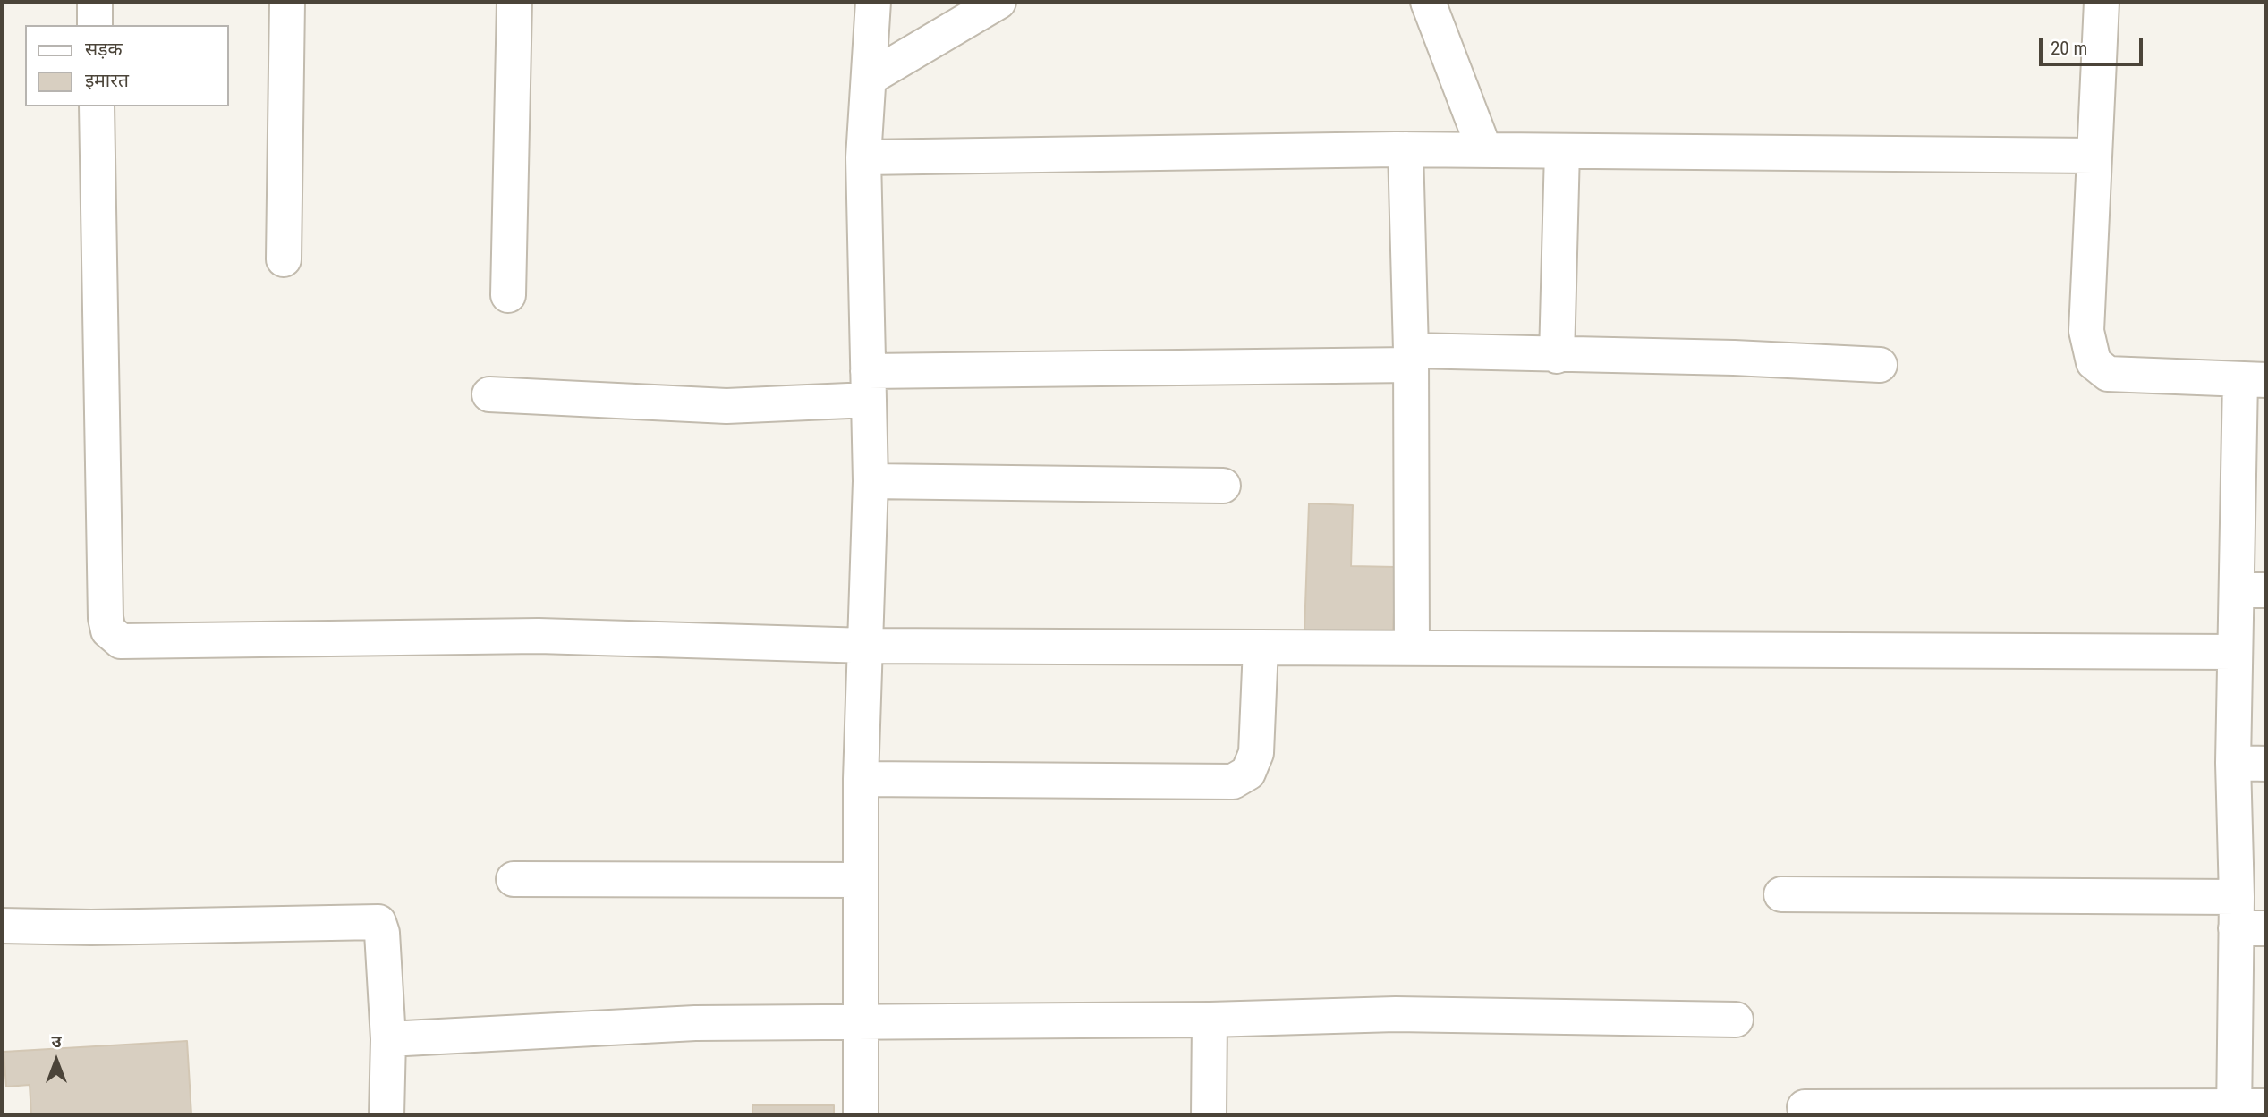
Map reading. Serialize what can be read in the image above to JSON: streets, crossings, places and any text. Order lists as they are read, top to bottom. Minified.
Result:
{"legend":["सड़क","इमारत"],"scale_bar":"20 m","north":"top"}
